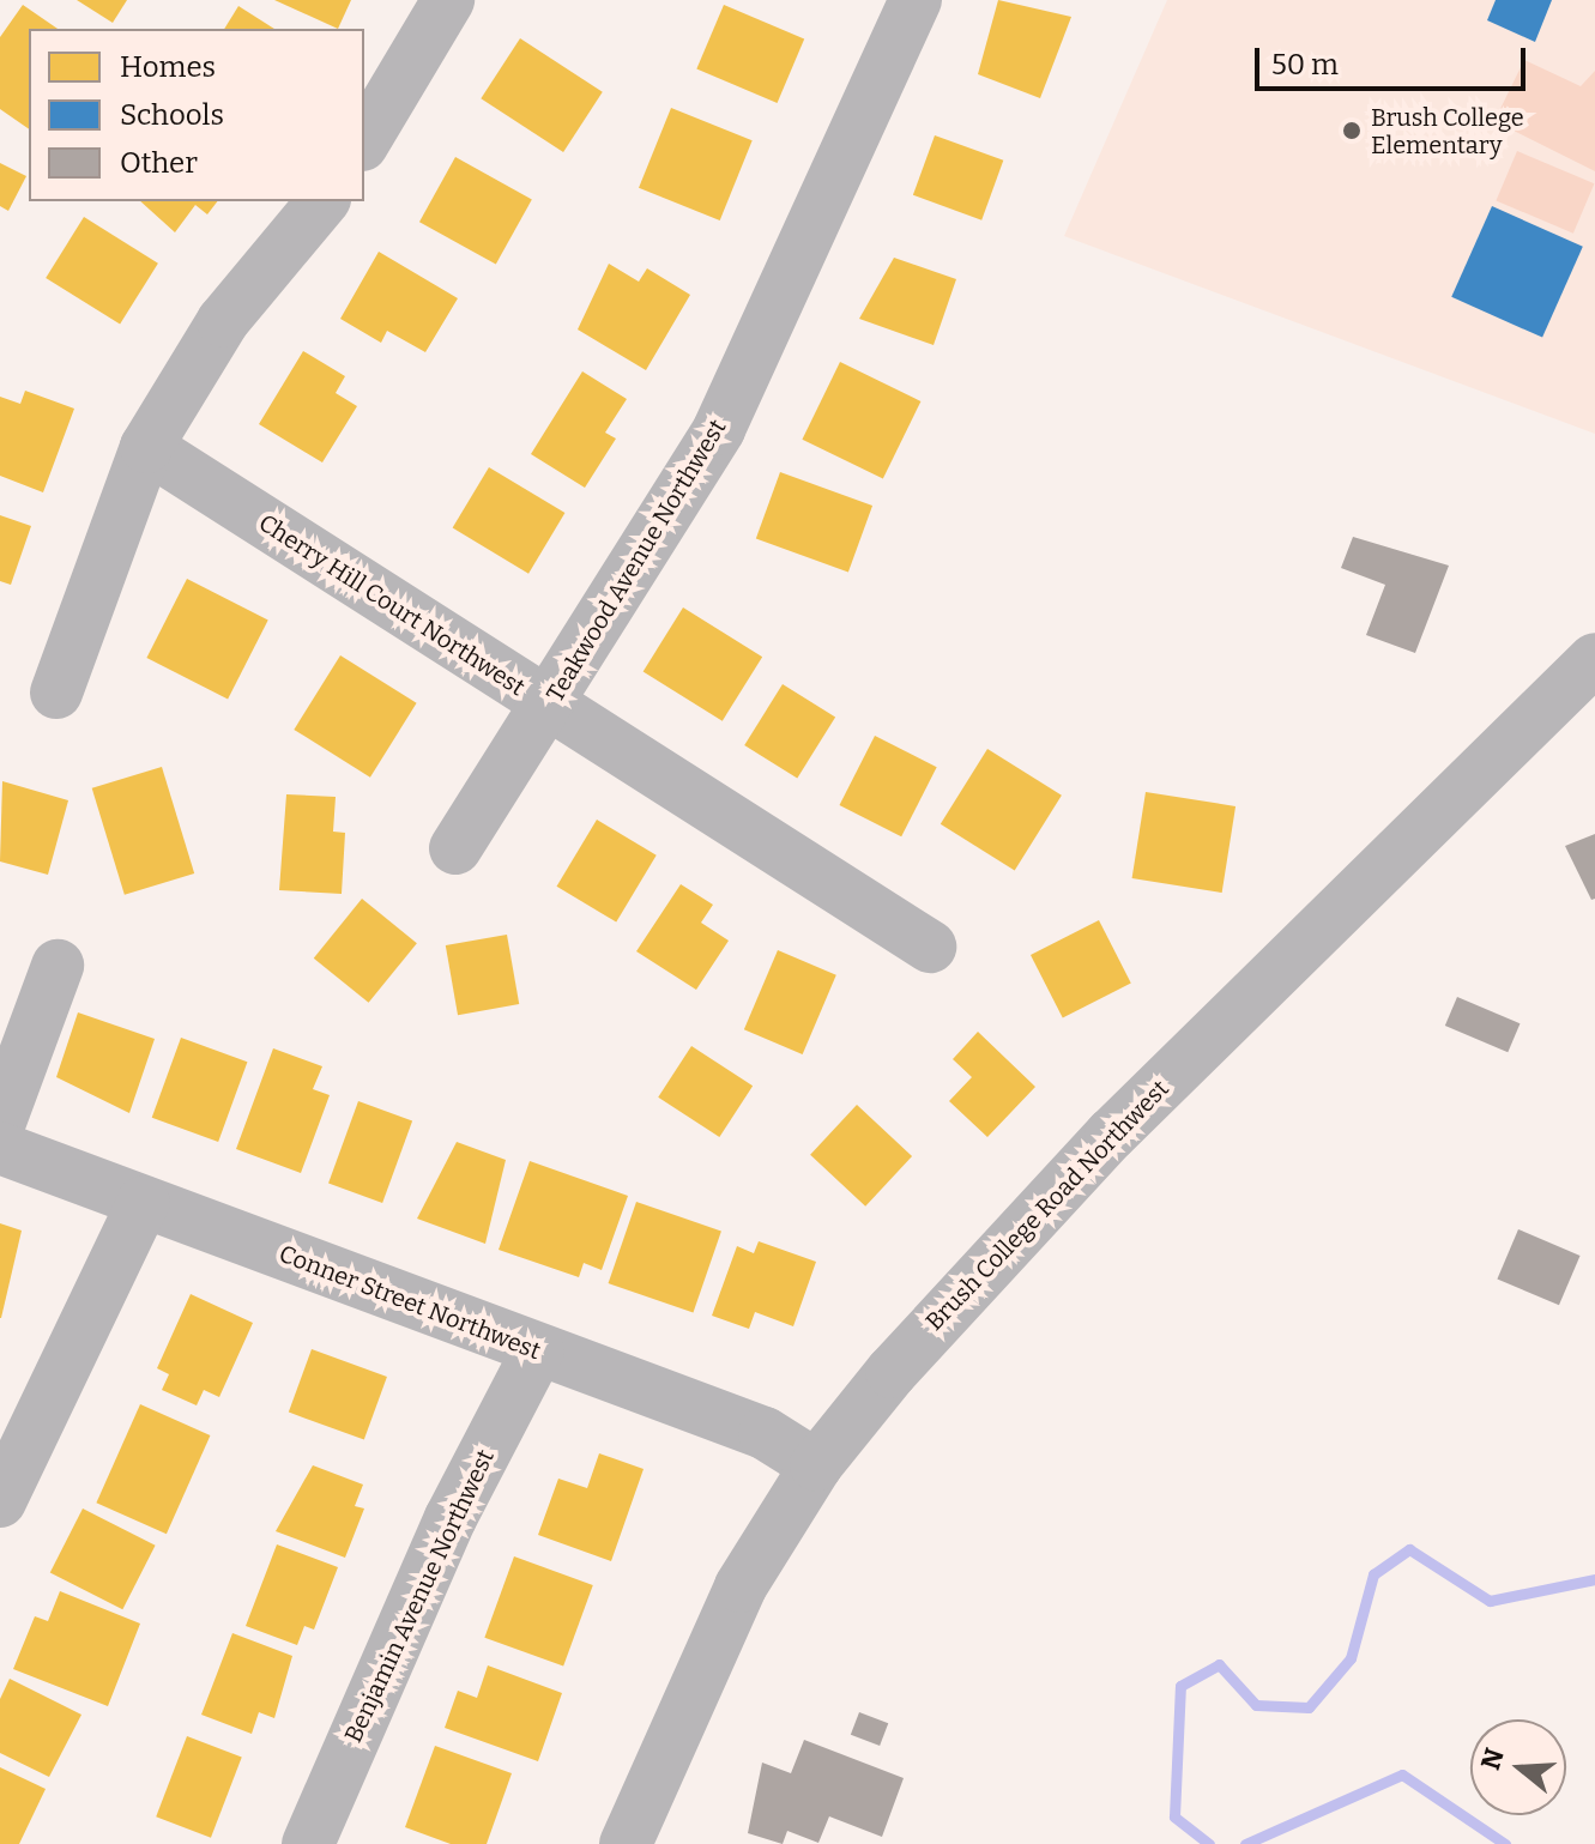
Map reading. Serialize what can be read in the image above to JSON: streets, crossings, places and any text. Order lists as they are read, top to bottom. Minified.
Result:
{"streets":{"street":["Teakwood Avenue Northwest","Cherry Hill Court Northwest","Brush College Road Northwest","Conner Street Northwest","Benjamin Avenue Northwest"]},"crossings":[["Teakwood Avenue Northwest","Cherry Hill Court Northwest"],["Brush College Road Northwest","Conner Street Northwest"],["Conner Street Northwest","Benjamin Avenue Northwest"]],"places":["Brush College Elementary"],"legend":["Homes","Schools","Other"],"scale_bar":"50 m","north":"left"}
